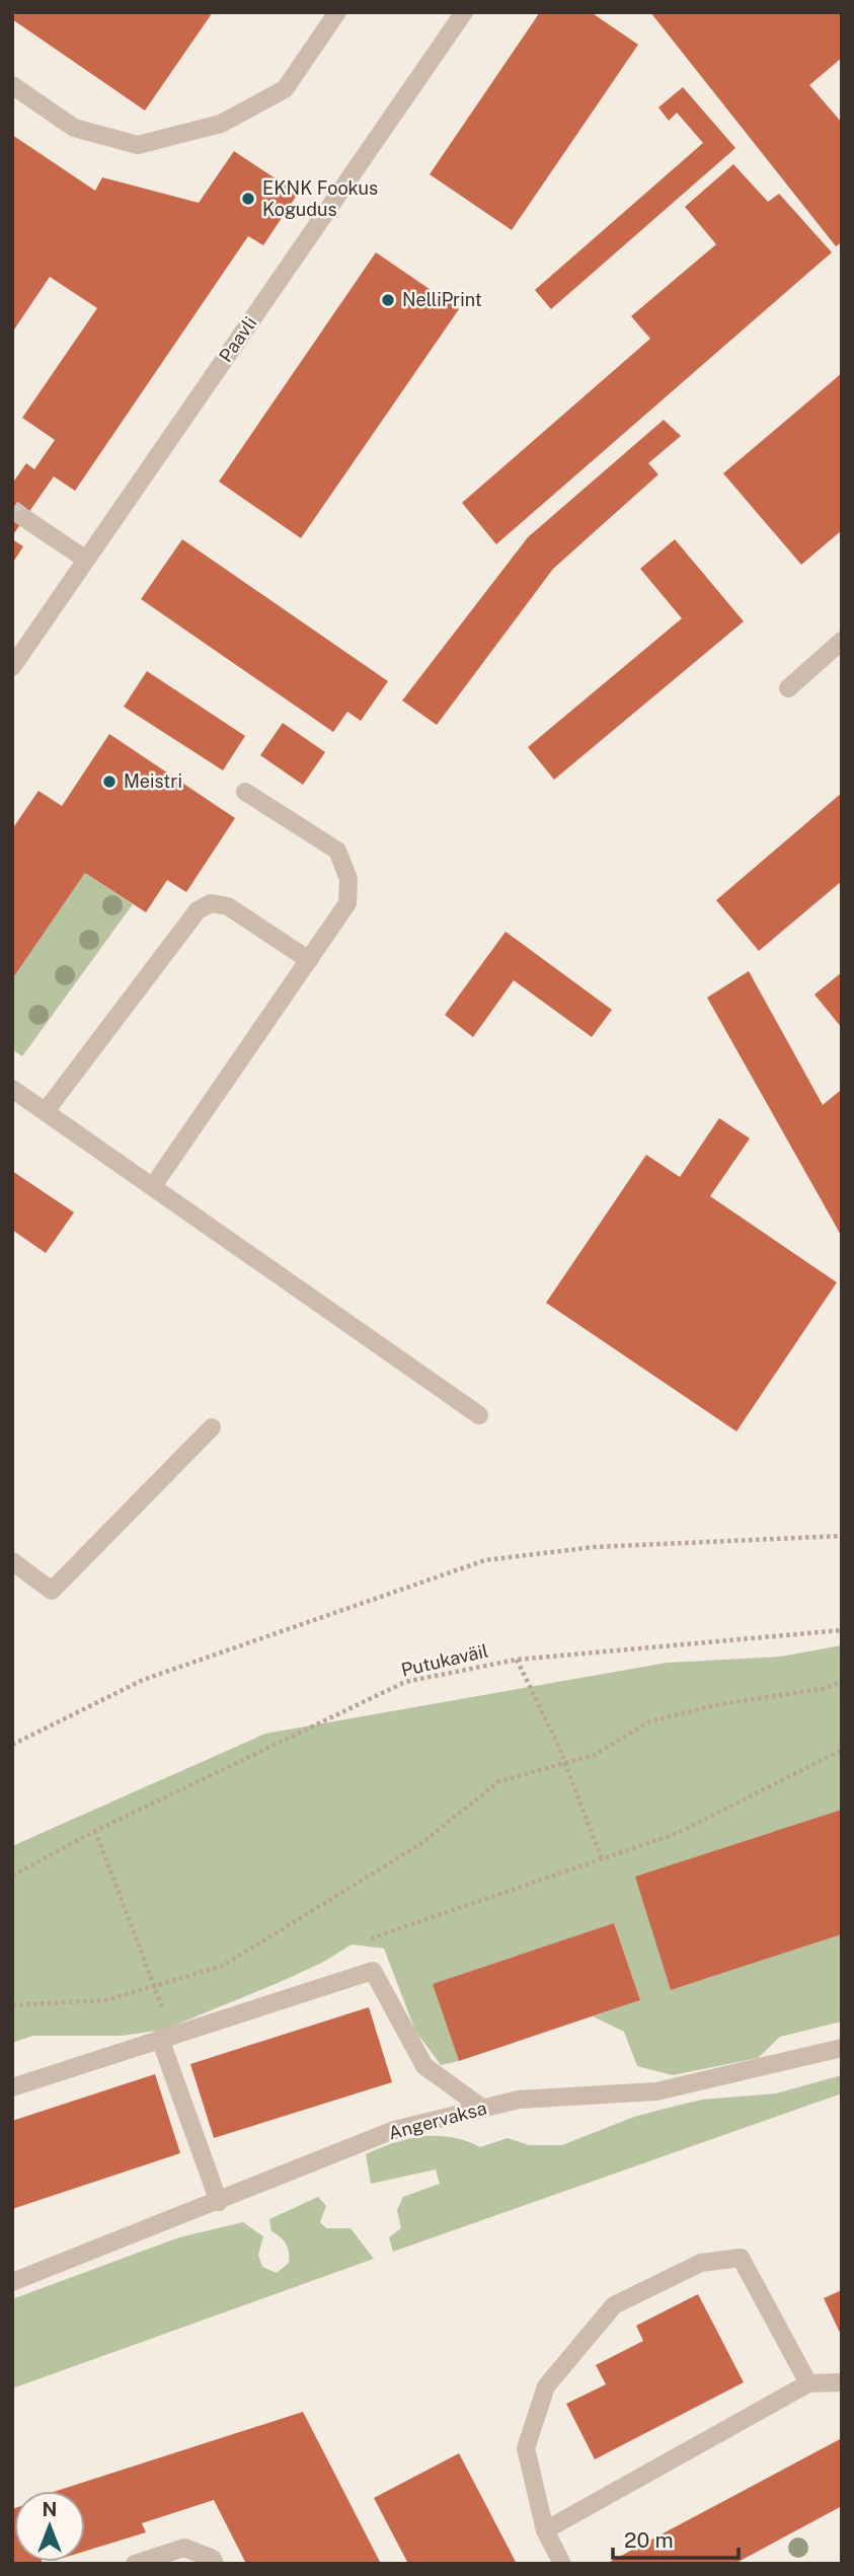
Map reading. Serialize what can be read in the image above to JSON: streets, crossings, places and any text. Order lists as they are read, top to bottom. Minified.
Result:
{"streets":{"street":["Paavli","Angervaksa"],"path":["Putukaväil"]},"places":["EKNK Fookus Kogudus","NelliPrint","Meistri"],"scale_bar":"20 m","north":"top"}
